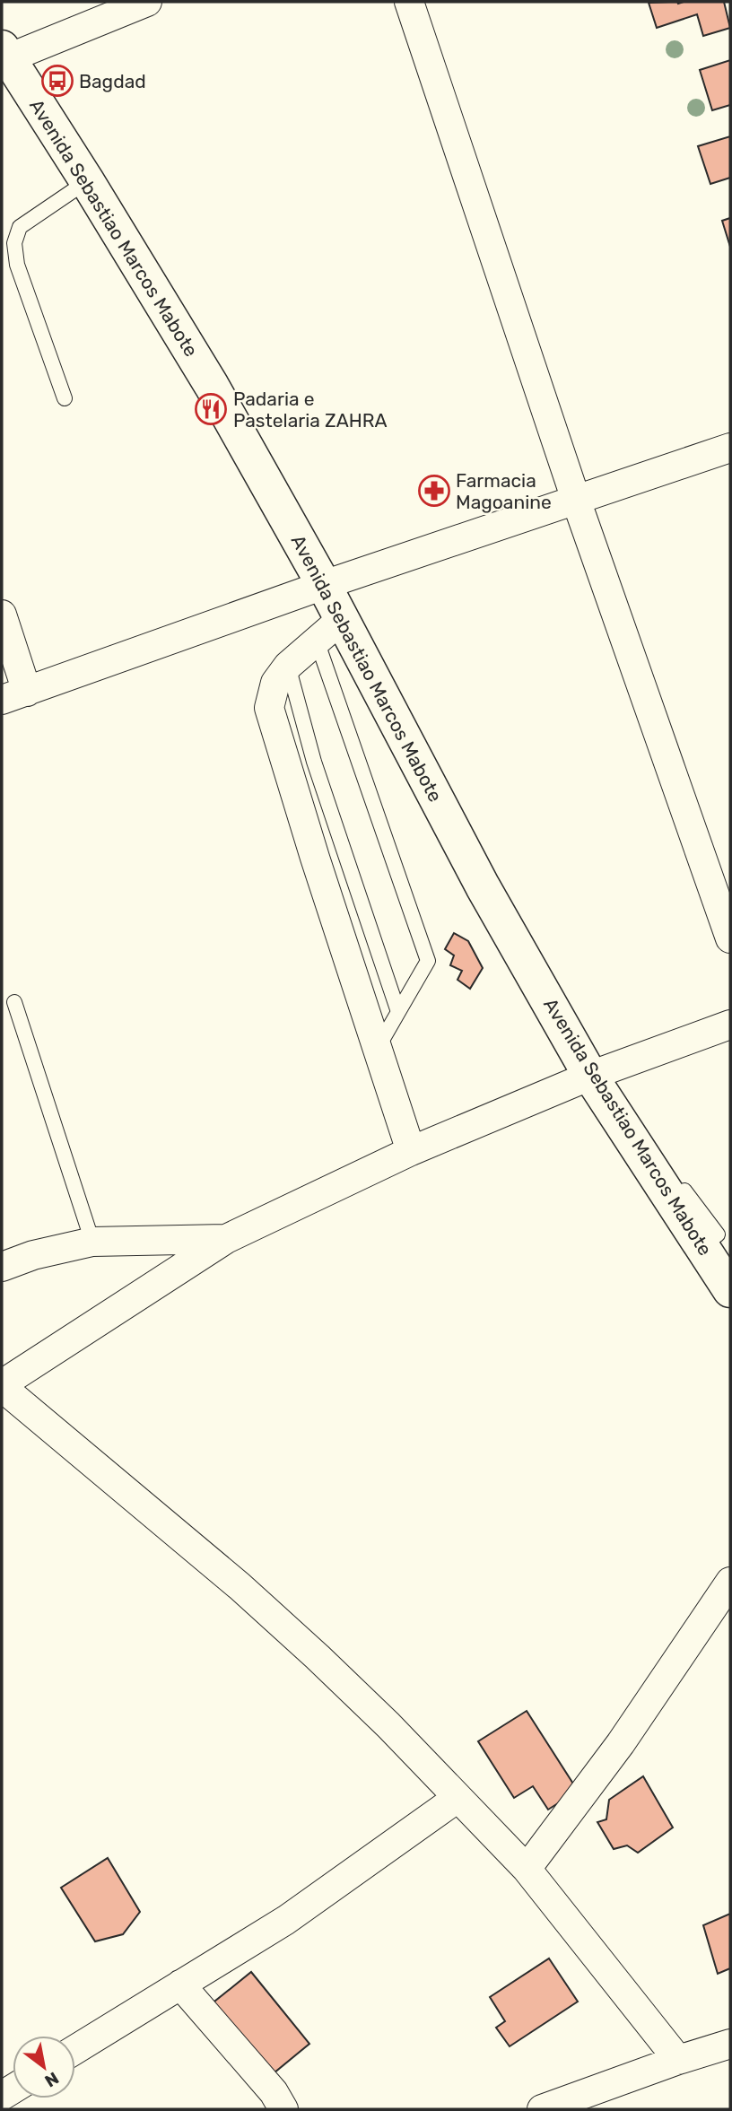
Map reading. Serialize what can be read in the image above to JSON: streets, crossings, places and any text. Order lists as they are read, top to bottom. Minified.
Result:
{"streets":{"main road":["Avenida Sebastiao Marcos Mabote"]},"places":{"bus stop":["Bagdad"],"restaurant":["Padaria e Pastelaria ZAHRA"],"pharmacy":["Farmacia Magoanine"]},"north":"bottom right"}
